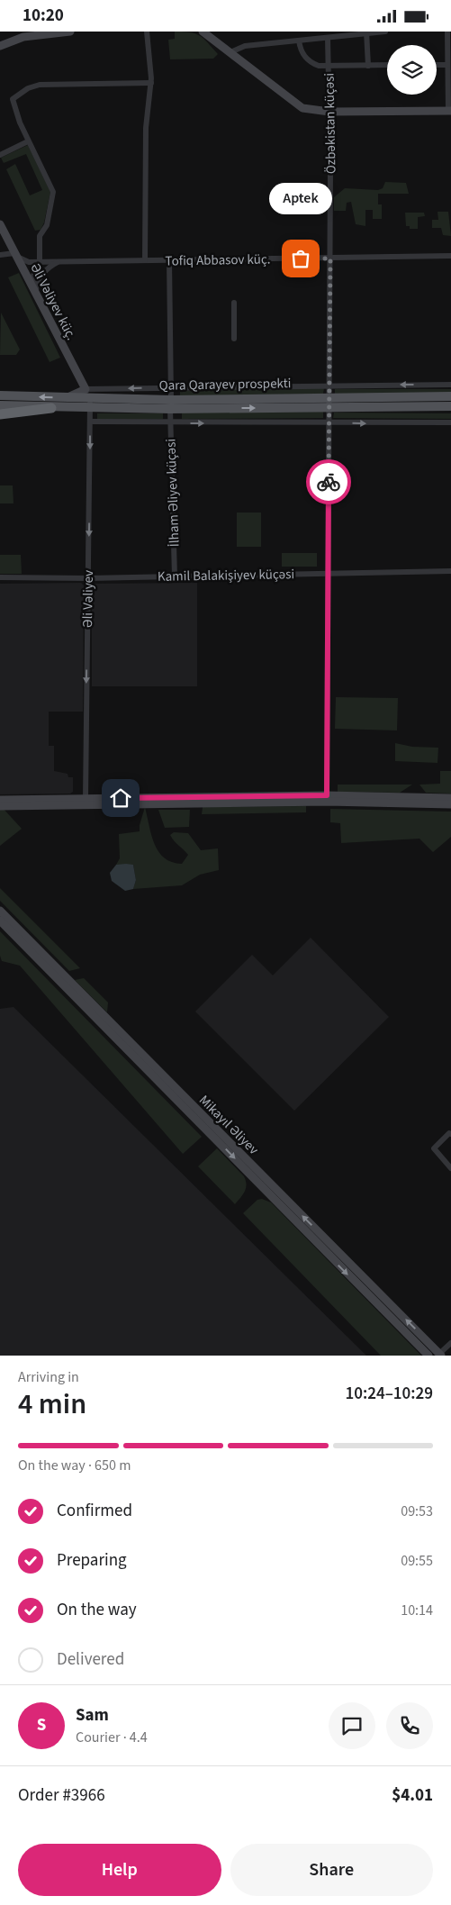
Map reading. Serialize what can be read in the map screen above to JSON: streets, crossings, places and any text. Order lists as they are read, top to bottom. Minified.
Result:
{"streets":{"main road":["Qara Qarayev prospekti"],"street":["Özbəkistan küçəsi","Tofiq Abbasov küç.","Əli Vəliyev küç.","İlham Əliyev küçəsi","Kamil Balakişiyev küçəsi","Əli Vəliyev","Mikayıl Əliyev"]},"crossings":[["Özbəkistan küçəsi","Tofiq Abbasov küç."],["Özbəkistan küçəsi","Qara Qarayev prospekti"],["Tofiq Abbasov küç.","Əli Vəliyev küç."],["Tofiq Abbasov küç.","İlham Əliyev küçəsi"],["Qara Qarayev prospekti","İlham Əliyev küçəsi"],["Qara Qarayev prospekti","Əli Vəliyev"],["İlham Əliyev küçəsi","Kamil Balakişiyev küçəsi"],["Kamil Balakişiyev küçəsi","Əli Vəliyev"]],"one_way":["Əli Vəliyev"],"places":["Aptek"],"page":{"status":"10:20","bubble":"Aptek","heading":["4 min","Arriving in","10:24–10:29"],"panel":["Sam","Courier · 4.4","Order #3966","$4.01"],"bar":"On the way · 650 m","list":[["Confirmed","09:53"],["Preparing","09:55"],["On the way","10:14"],"Delivered"],"round":"S","buttons":["Help","Share"]}}
